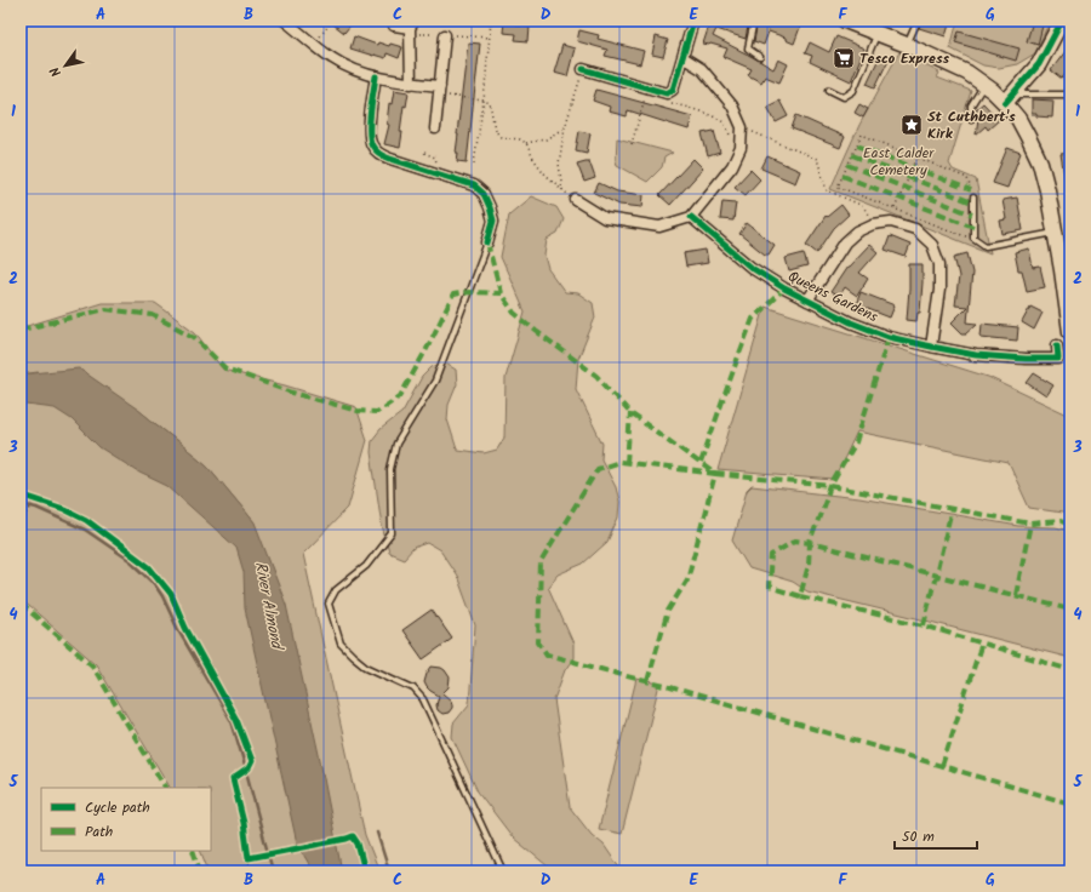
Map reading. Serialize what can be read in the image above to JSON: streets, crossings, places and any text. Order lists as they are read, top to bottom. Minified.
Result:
{"streets":{"street":["Queens Gardens"]},"water":["River Almond"],"parks":["East Calder Cemetery"],"places":{"supermarket":["Tesco Express"],"place":["St Cuthbert's Kirk"]},"legend":["Cycle path","Path"],"scale_bar":"50 m","north":"bottom left","grid":{"columns":["A","B","C","D","E","F","G"],"rows":["1","2","3","4","5"]}}
